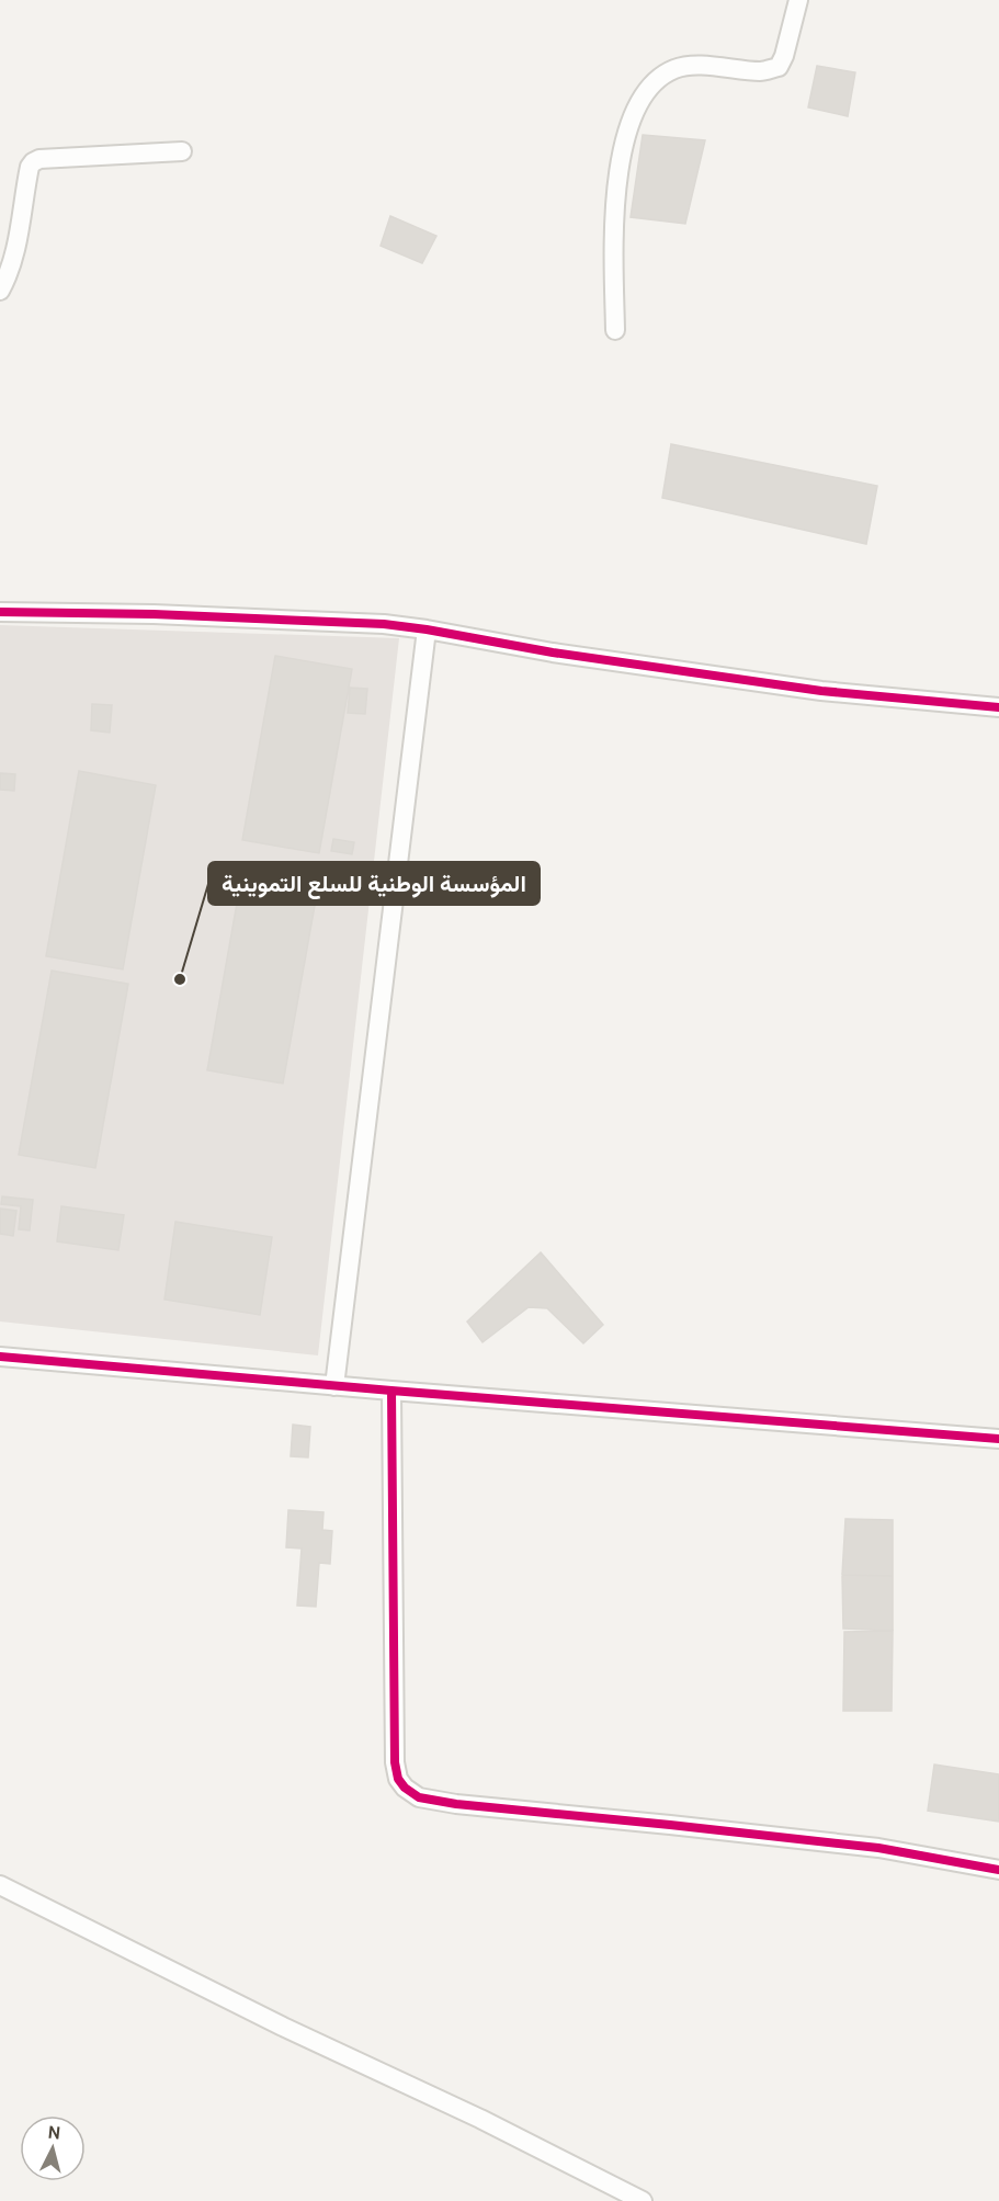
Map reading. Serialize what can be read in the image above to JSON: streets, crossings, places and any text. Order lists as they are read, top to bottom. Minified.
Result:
{"places":["المؤسسة الوطنية للسلع التموينية"],"north":"top"}
